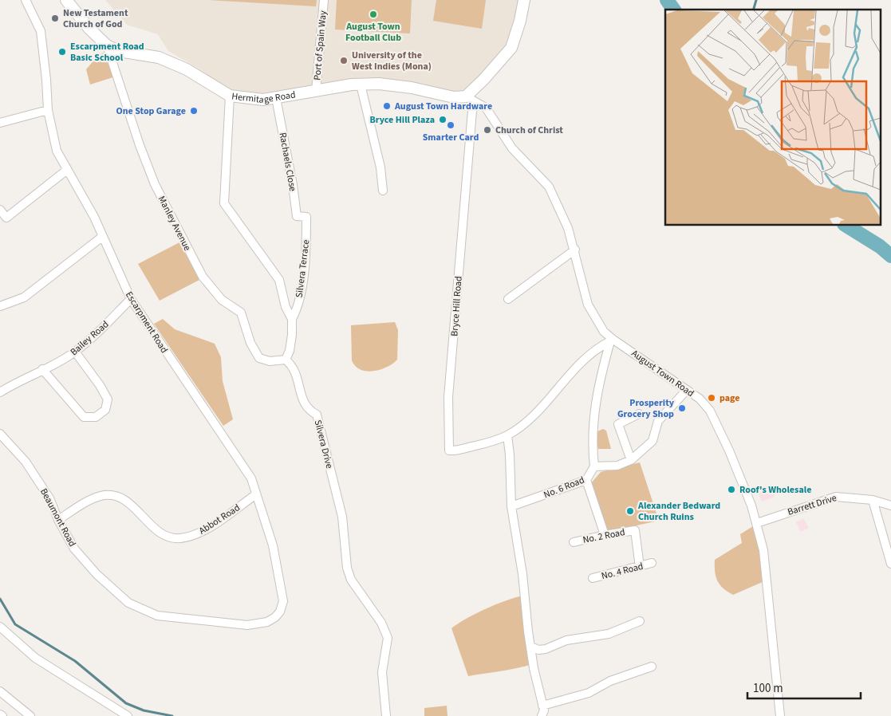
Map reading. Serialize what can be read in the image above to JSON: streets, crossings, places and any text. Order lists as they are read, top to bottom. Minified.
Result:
{"streets":{"street":["Port of Spain Way","Hermitage Road","Rachaels Close","Manley Avenue","Silvera Terrace","Bryce Hill Road","Escarpment Road","Bailey Road","August Town Road","Silvera Drive","No. 6 Road","Barrett Drive","Beaumont Road","Abbot Road","No. 2 Road","No. 4 Road"]},"crossings":[["Port of Spain Way","Hermitage Road"],["Hermitage Road","Rachaels Close"],["Hermitage Road","Manley Avenue"],["Hermitage Road","Bryce Hill Road"],["Hermitage Road","August Town Road"],["Rachaels Close","Silvera Terrace"],["Manley Avenue","Silvera Drive"],["Bryce Hill Road","August Town Road"],["Escarpment Road","Bailey Road"],["Escarpment Road","Beaumont Road"],["Escarpment Road","Abbot Road"],["August Town Road","No. 6 Road"],["August Town Road","Barrett Drive"],["Beaumont Road","Abbot Road"],["No. 2 Road","No. 4 Road"]],"places":["August Town Football Club","New Testament Church of God","Escarpment Road Basic School","University of the West Indies (Mona)","August Town Hardware","One Stop Garage","Bryce Hill Plaza","Smarter Card","Church of Christ","page","Prosperity Grocery Shop","Roof's Wholesale","Alexander Bedward Church Ruins"],"scale_bar":"100 m"}
